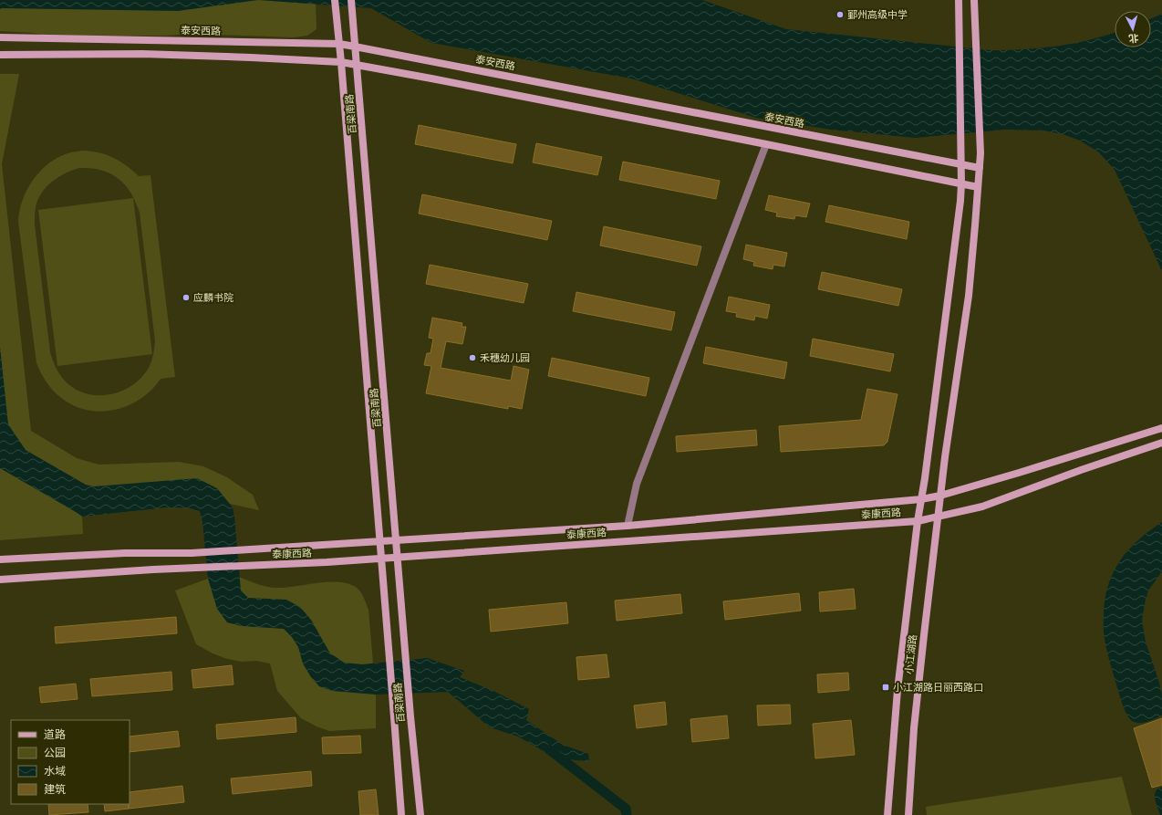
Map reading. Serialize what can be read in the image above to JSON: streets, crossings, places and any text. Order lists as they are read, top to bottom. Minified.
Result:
{"streets":{"main road":["泰安西路","百梁南路","泰康西路","小江湖路"]},"crossings":[["泰安西路","百梁南路"],["泰安西路","小江湖路"],["百梁南路","泰康西路"],["泰康西路","小江湖路"]],"places":{"other":["鄞州高级中学","应麟书院","禾穗幼儿园"],"transit":["小江湖路日丽西路口"]},"legend":["道路","公园","水域","建筑"],"north":"bottom"}
